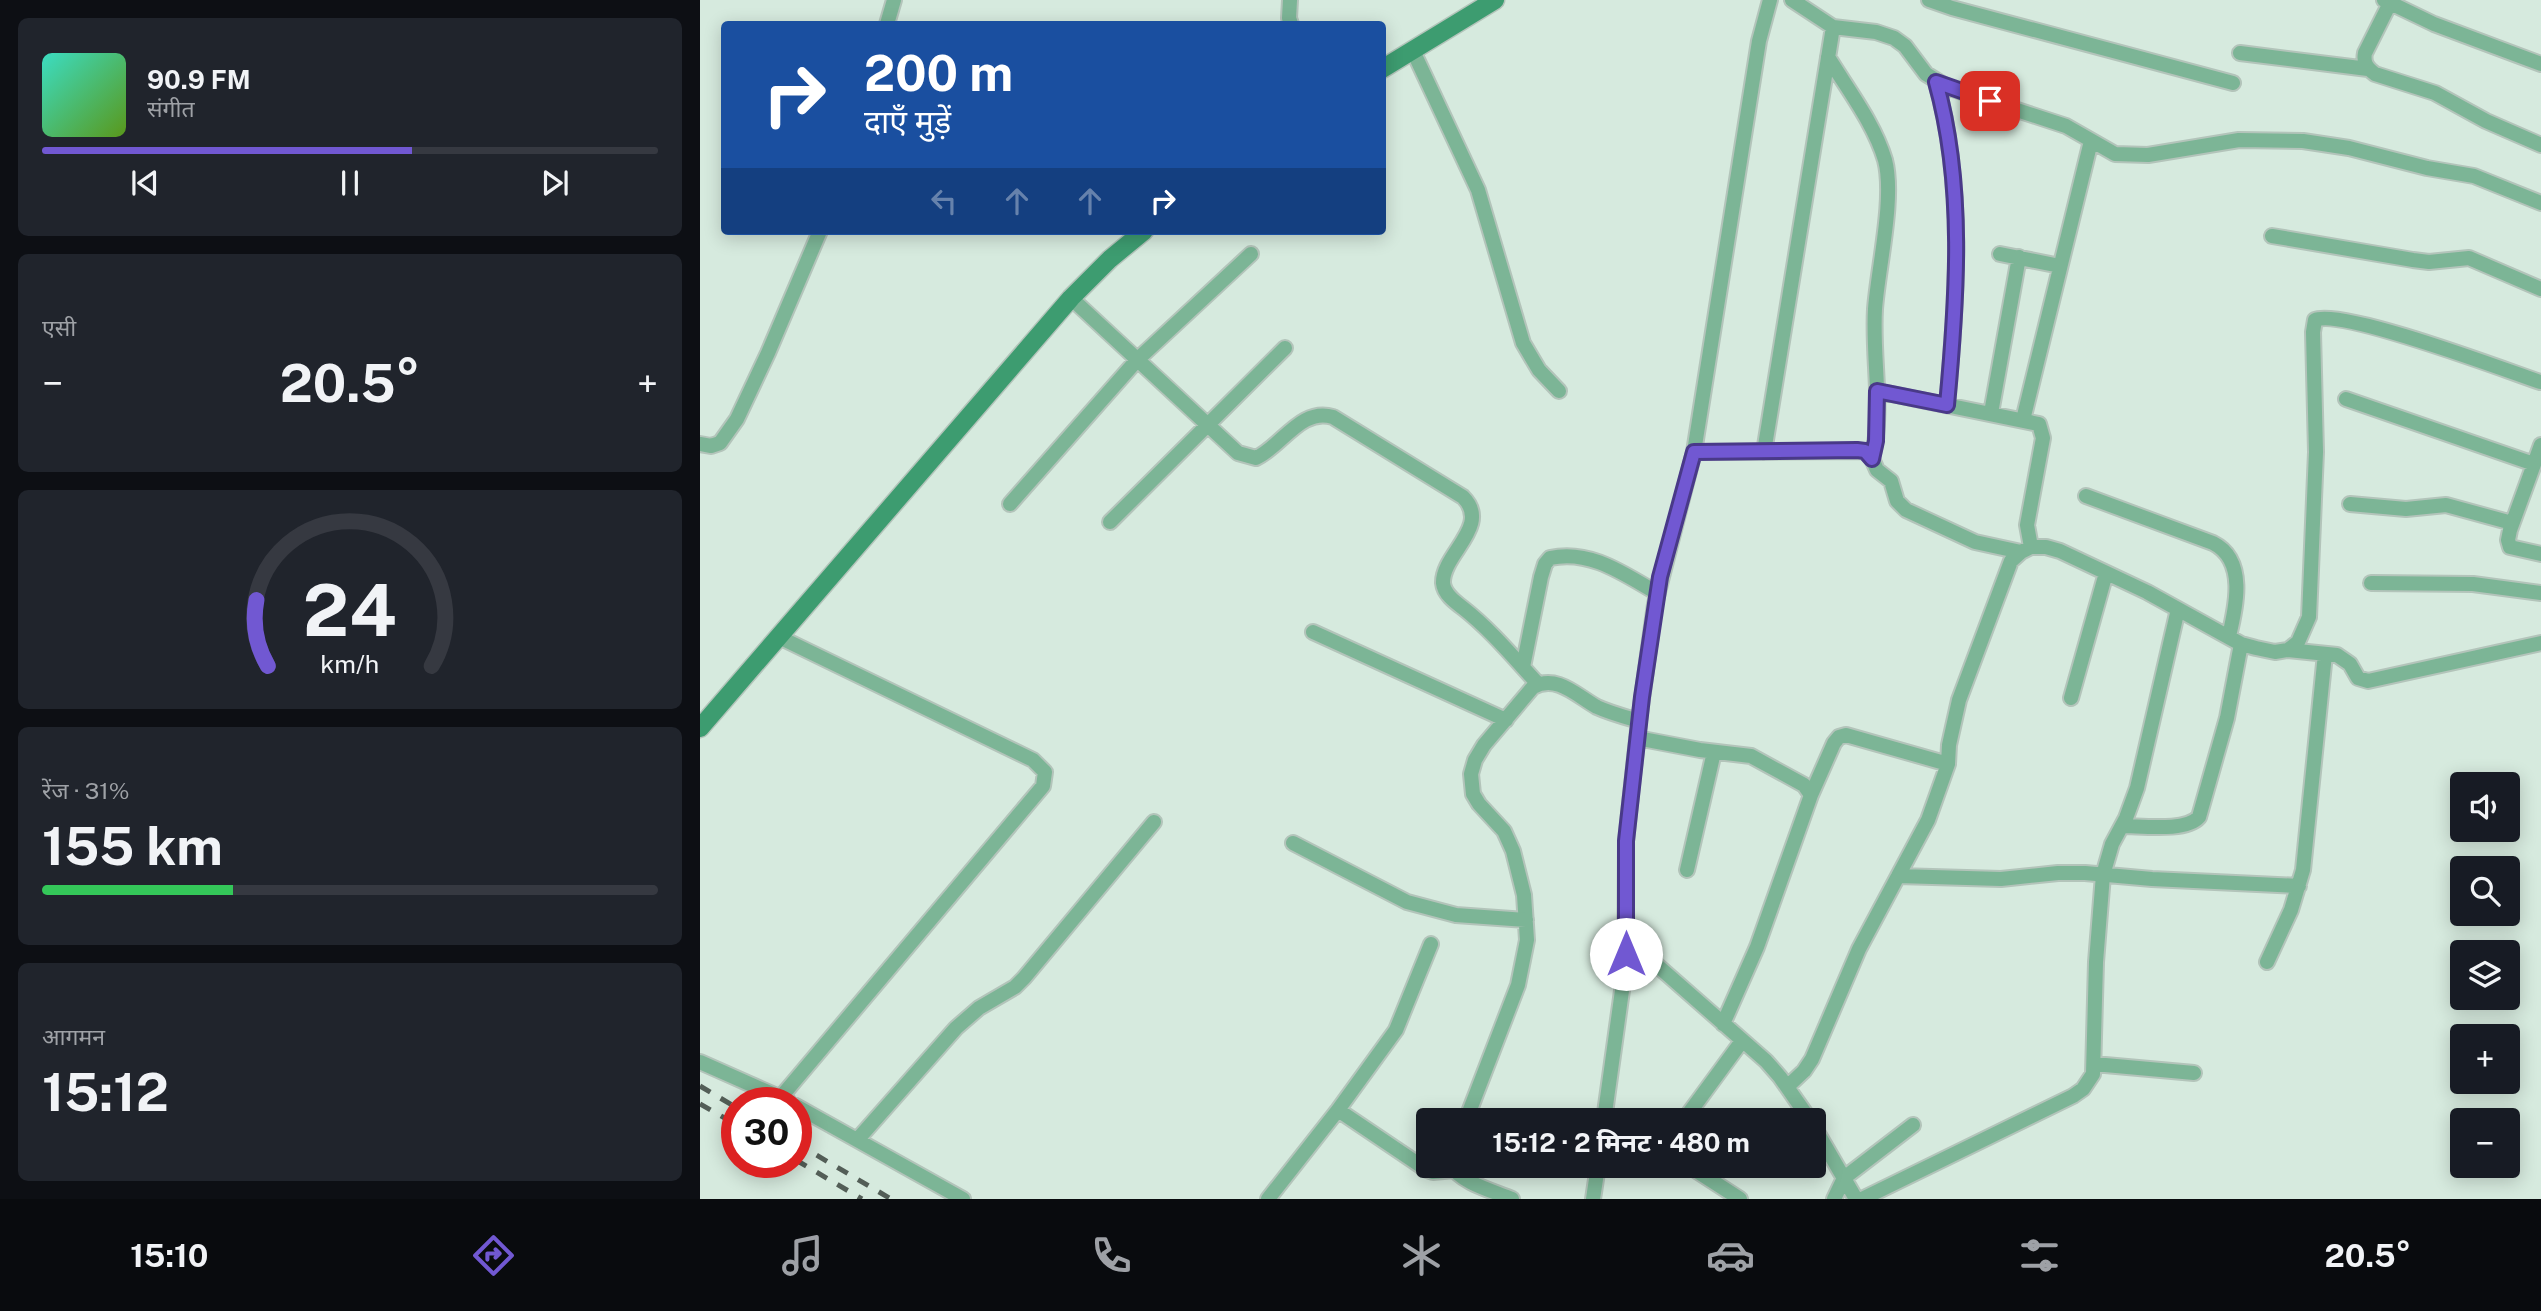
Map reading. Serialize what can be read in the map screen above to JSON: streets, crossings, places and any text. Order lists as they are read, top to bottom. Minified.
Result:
{"page":{"turn":["200 m","दाएँ मुड़ें"],"song":["90.9 FM","संगीत"],"tile":["एसी",["रेंज · 31%","155 km"],["आगमन","15:12"]],"heat":["−","20.5°","+"],"map_buttons":["+","−"],"limit":"30","trip":"15:12 · 2 मिनट · 480 m","tabs":["15:10","20.5°"],"gauge":["24","km/h"]}}
